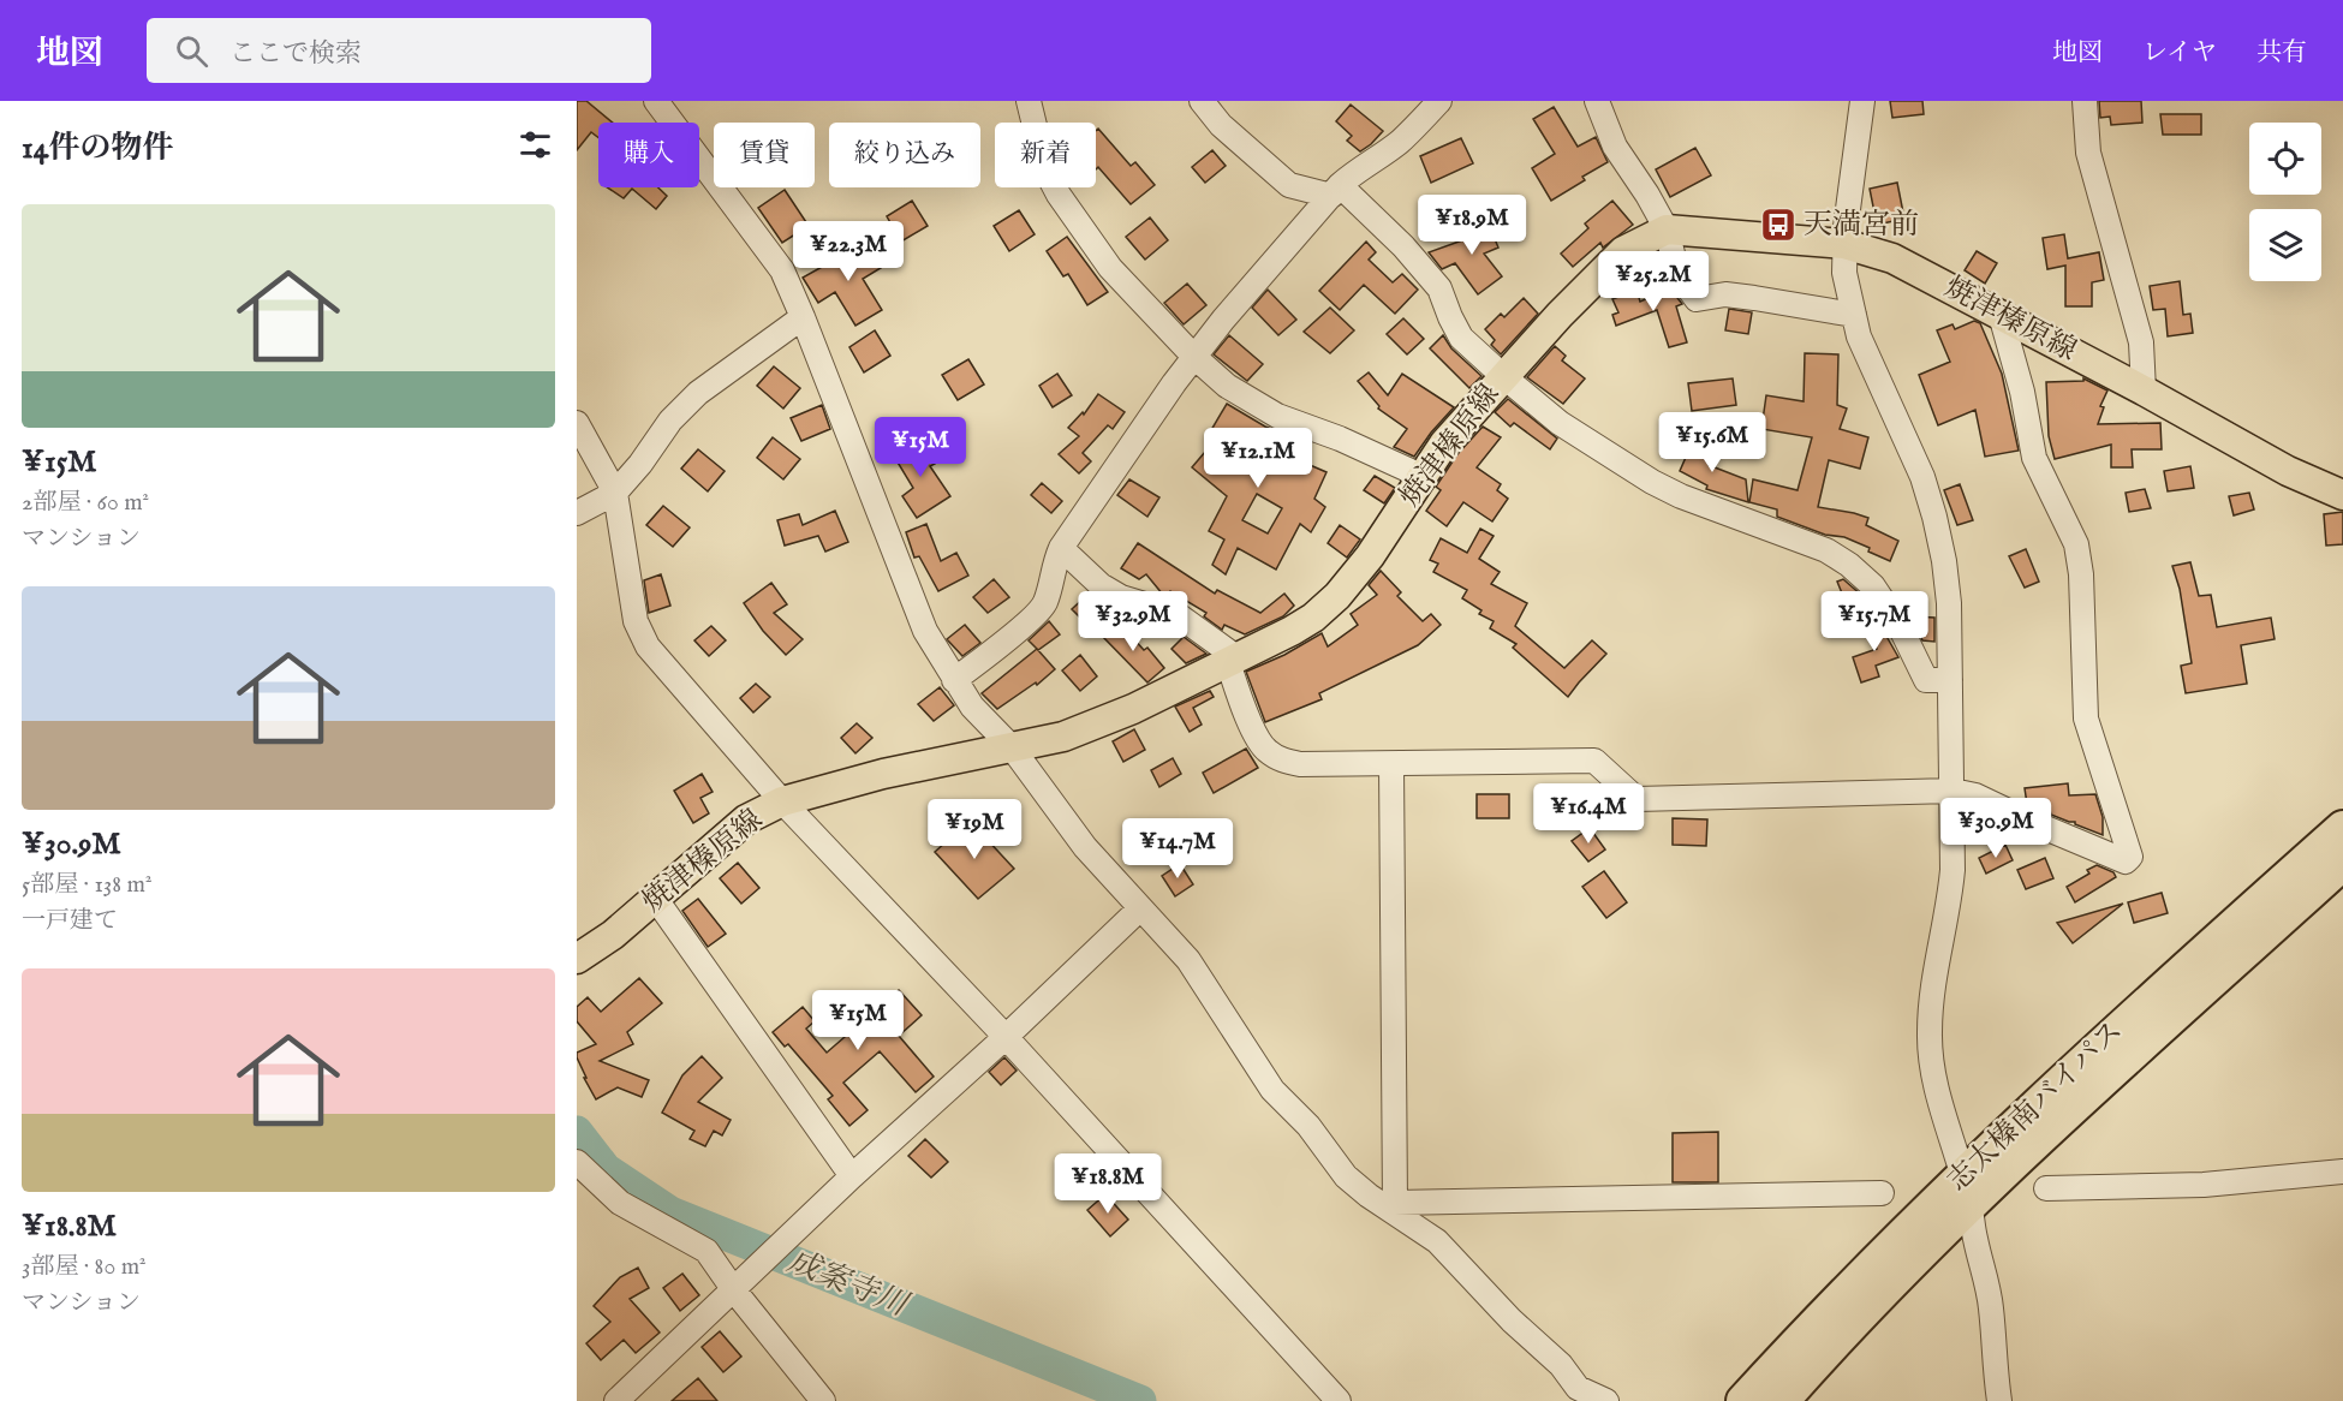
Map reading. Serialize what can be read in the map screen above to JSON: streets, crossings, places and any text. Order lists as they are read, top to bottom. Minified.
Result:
{"streets":{"highway":["志太榛南バイパス"],"main road":["焼津榛原線"]},"water":["成案寺川"],"places":{"bus stop":["天満宮前"]},"page":{"header":"地図","search":"ここで検索","nav":["地図","レイヤ","共有"],"heading":"14件の物件","chip":["購入","賃貸","絞り込み","新着"],"list":[{"name":"¥15M","note":"2部屋 · 60 m² · マンション"},{"name":"¥30.9M","note":"5部屋 · 138 m² · 一戸建て"},{"name":"¥18.8M","note":"3部屋 · 80 m² · マンション"}],"price":["¥18.9M","¥22.3M","¥25.2M","¥15.6M","¥15M","¥12.1M","¥32.9M","¥15.7M","¥16.4M","¥30.9M","¥19M","¥14.7M","¥15M","¥18.8M"]}}
